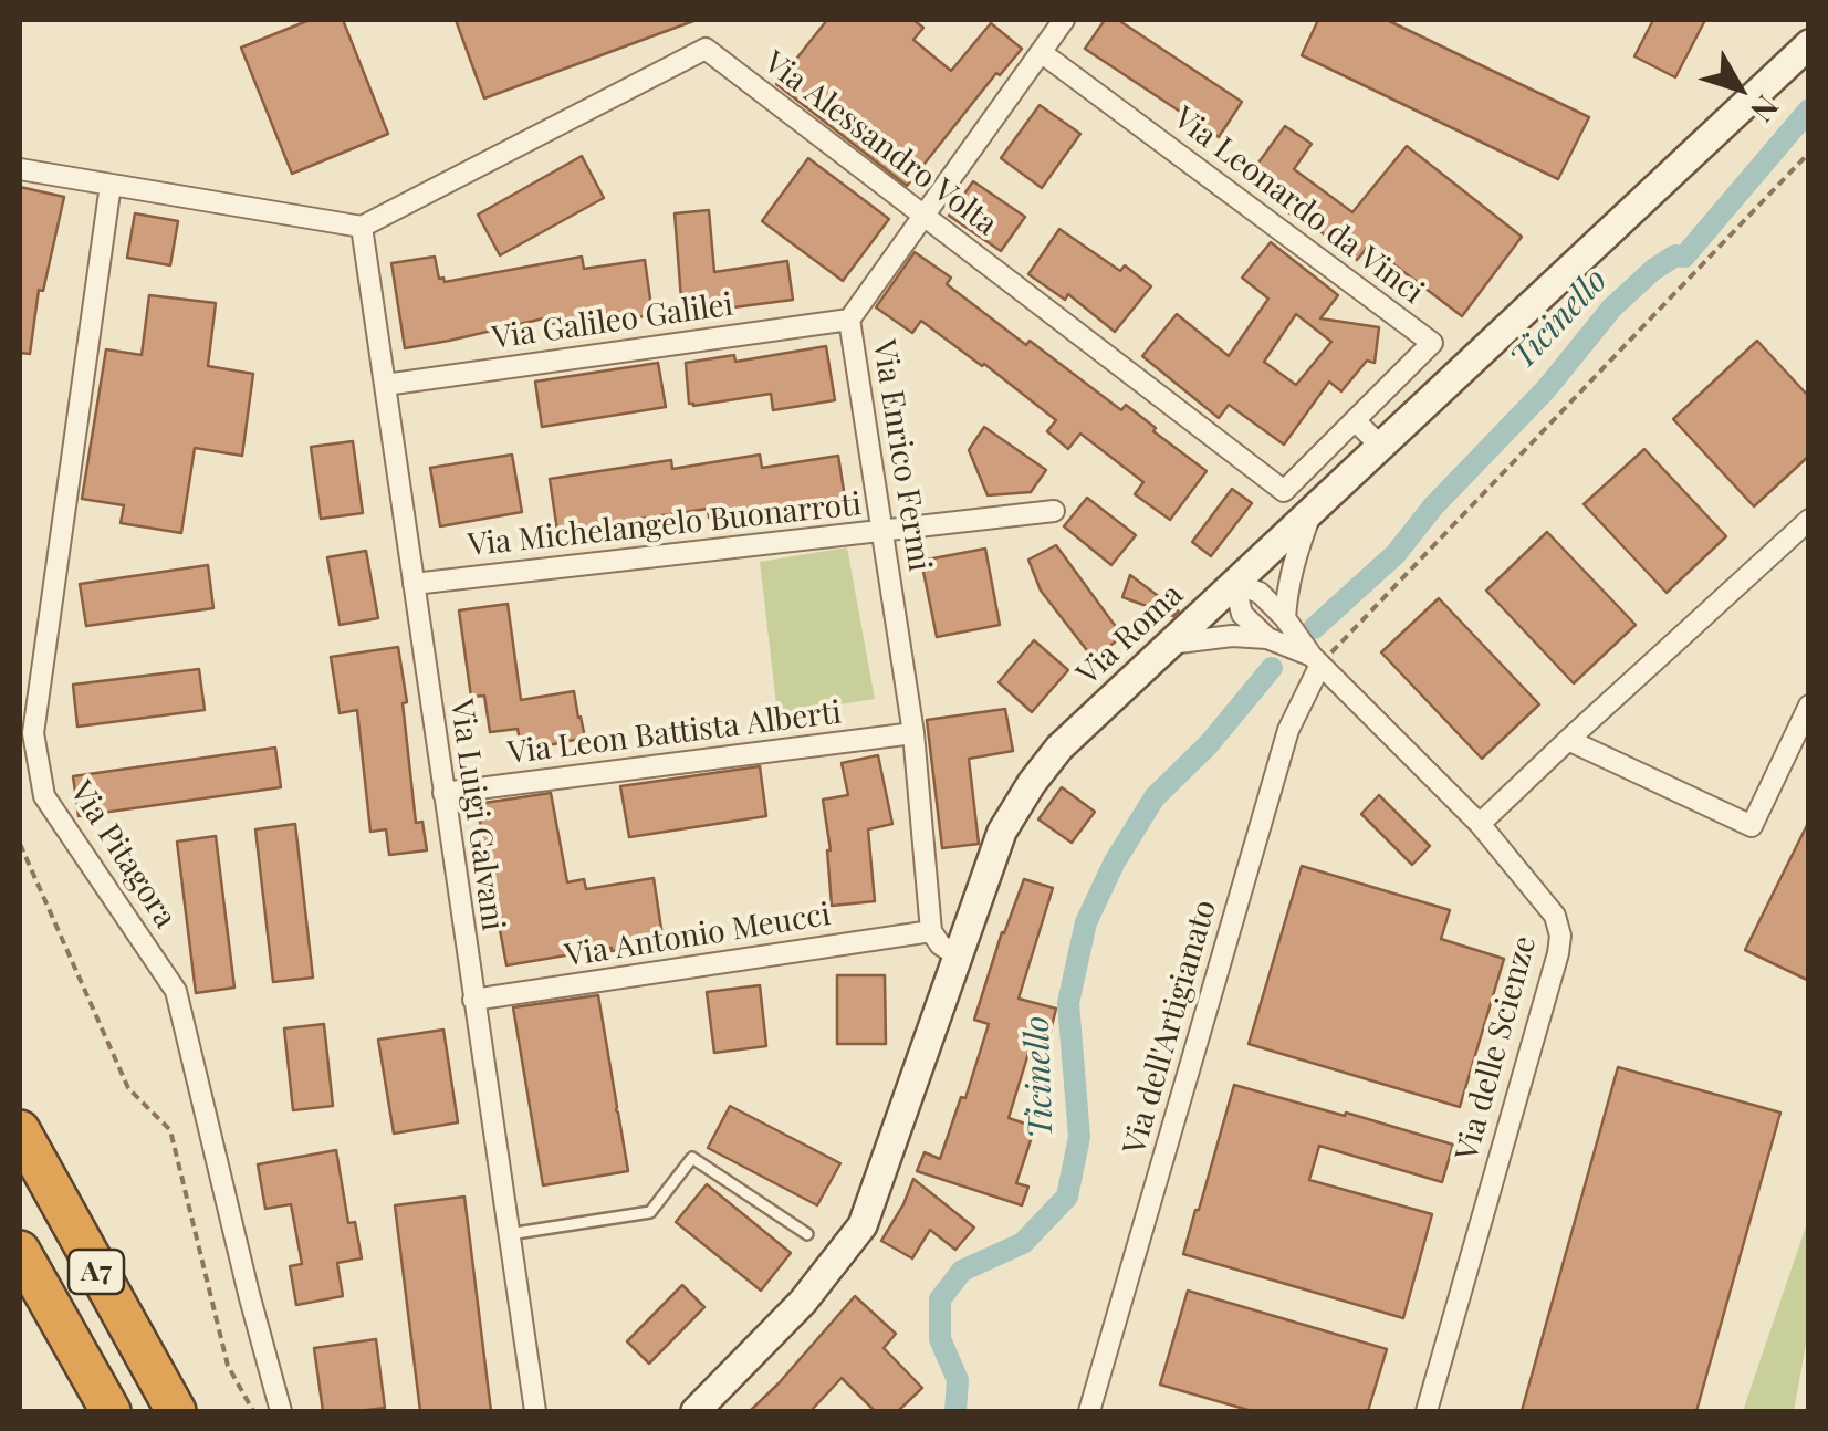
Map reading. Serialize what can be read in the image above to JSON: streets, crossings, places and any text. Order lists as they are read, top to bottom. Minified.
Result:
{"streets":{"highway":["A7"],"street":["Via Alessandro Volta","Via Leonardo da Vinci","Via Galileo Galilei","Via Enrico Fermi","Via Michelangelo Buonarroti","Via Roma","Via Leon Battista Alberti","Via Luigi Galvani","Via Pitagora","Via Antonio Meucci","Via dell'Artigianato","Via delle Scienze"]},"crossings":[["Via Alessandro Volta","Via Leonardo da Vinci"],["Via Alessandro Volta","Via Enrico Fermi"],["Via Alessandro Volta","Via Luigi Galvani"],["Via Leonardo da Vinci","Via Enrico Fermi"],["Via Galileo Galilei","Via Enrico Fermi"],["Via Galileo Galilei","Via Luigi Galvani"],["Via Enrico Fermi","Via Michelangelo Buonarroti"],["Via Enrico Fermi","Via Leon Battista Alberti"],["Via Enrico Fermi","Via Antonio Meucci"],["Via Michelangelo Buonarroti","Via Luigi Galvani"],["Via Roma","Via delle Scienze"],["Via Leon Battista Alberti","Via Luigi Galvani"],["Via Luigi Galvani","Via Antonio Meucci"],["Via dell'Artigianato","Via delle Scienze"]],"water":["Ticinello"],"north":"bottom right"}
